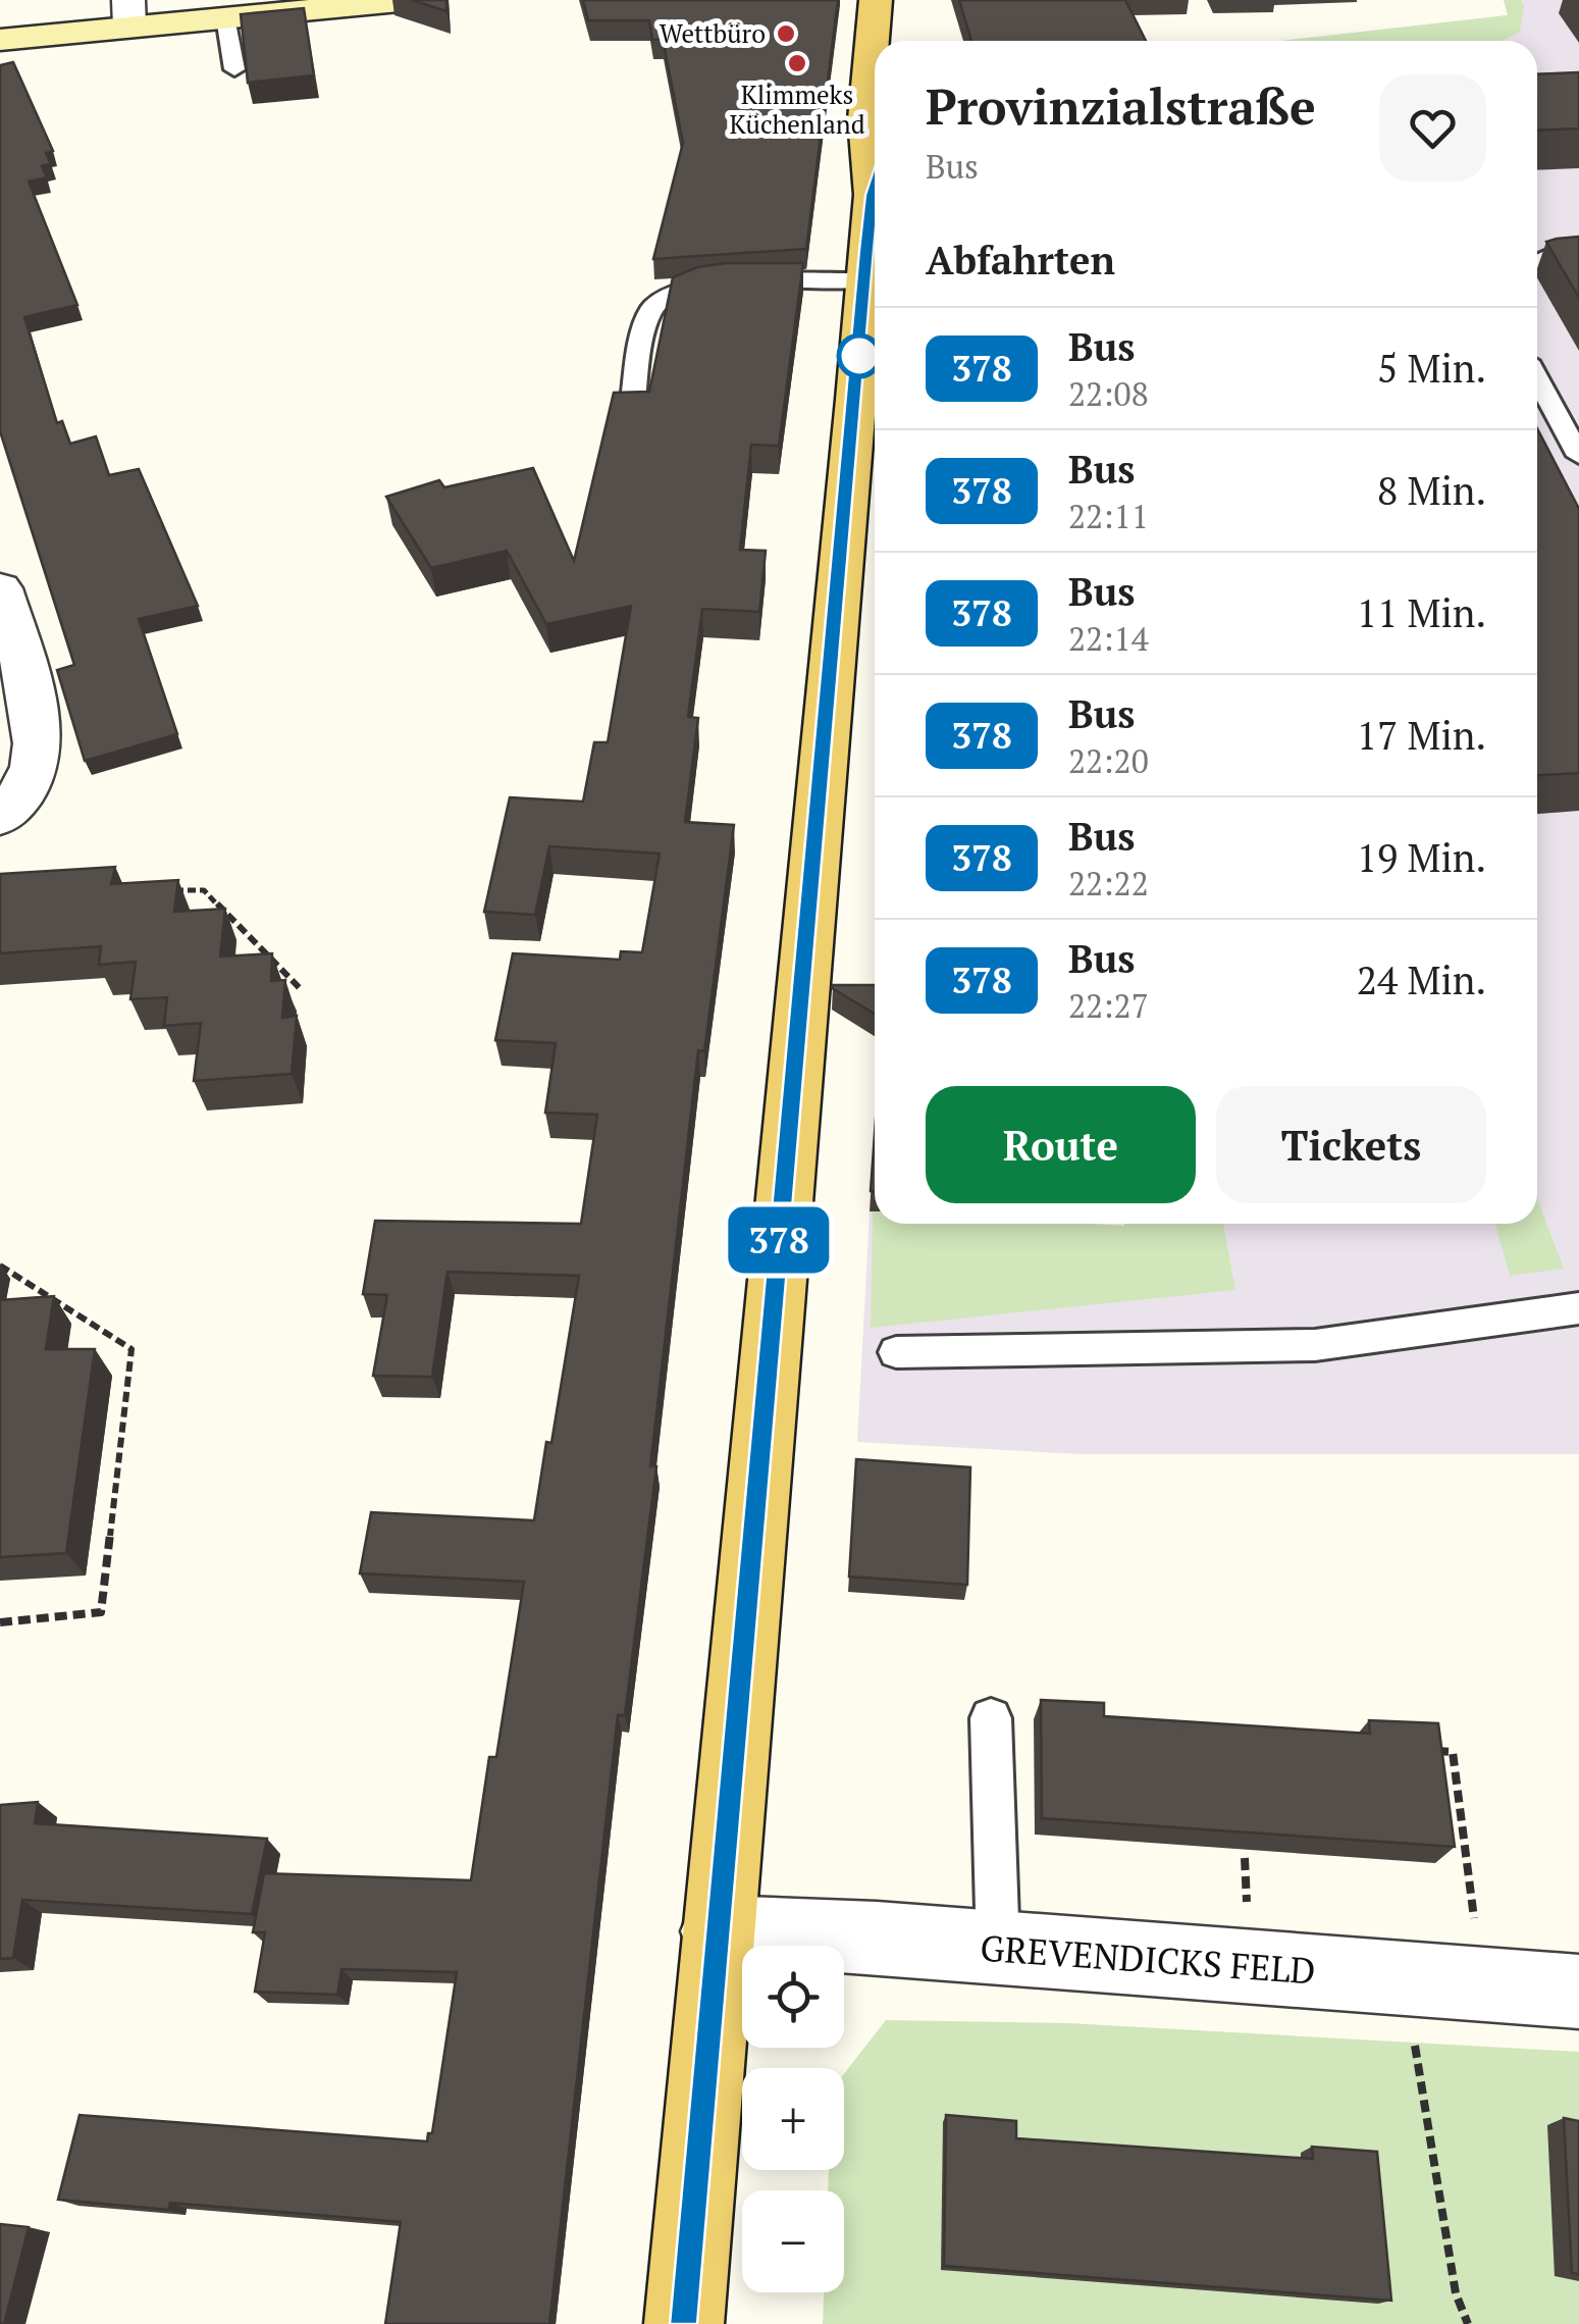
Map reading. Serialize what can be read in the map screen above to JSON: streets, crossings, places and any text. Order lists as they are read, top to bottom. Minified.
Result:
{"streets":{"street":["GREVENDICKS FELD"]},"places":["Wettbüro","Klimmeks Küchenland"],"lines":["bus line 378"],"page":{"on_map":"378","heading":[["Provinzialstraße","Bus"],"Abfahrten"],"list":[{"mark":"378","name":"Bus","note":"22:08","value":"5 Min."},{"mark":"378","name":"Bus","note":"22:11","value":"8 Min."},{"mark":"378","name":"Bus","note":"22:14","value":"11 Min."},{"mark":"378","name":"Bus","note":"22:20","value":"17 Min."},{"mark":"378","name":"Bus","note":"22:22","value":"19 Min."},{"mark":"378","name":"Bus","note":"22:27","value":"24 Min."}],"buttons":["Route","Tickets"],"map_buttons":["+","−"]}}
